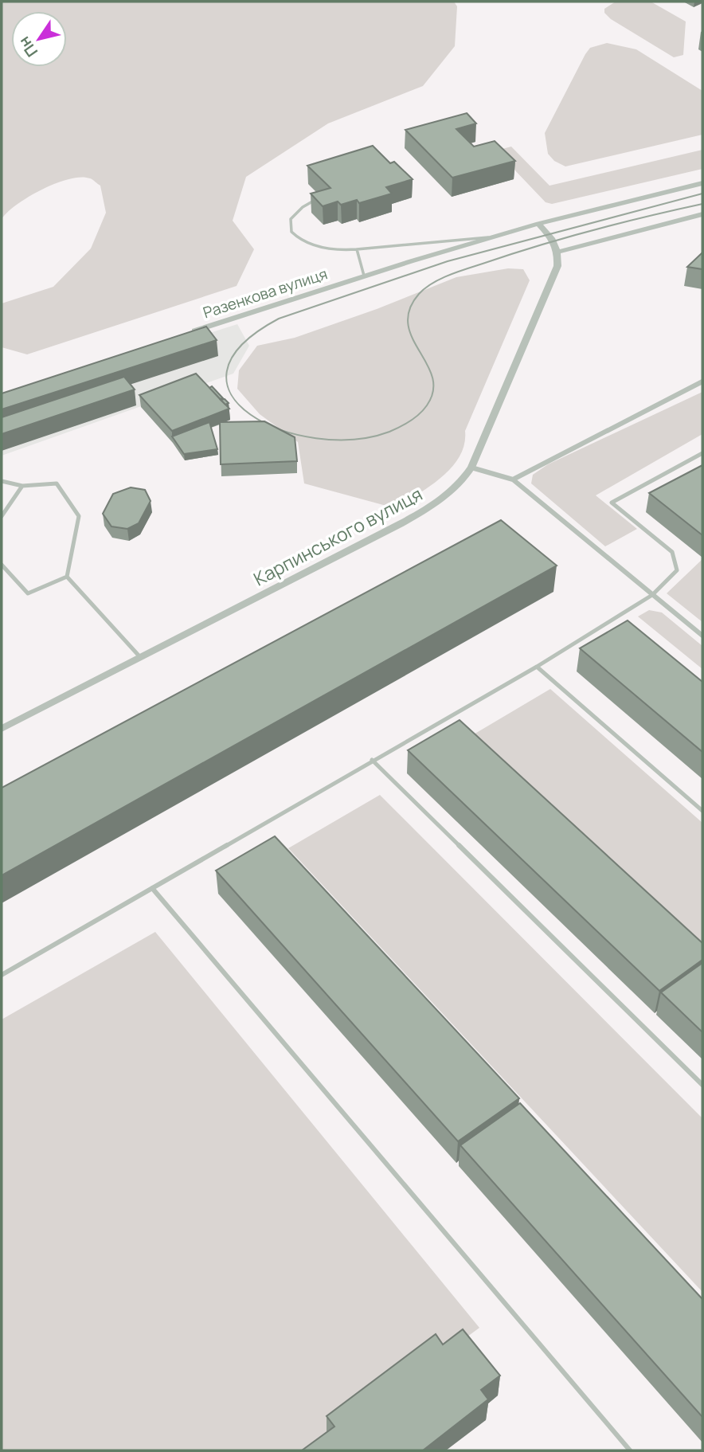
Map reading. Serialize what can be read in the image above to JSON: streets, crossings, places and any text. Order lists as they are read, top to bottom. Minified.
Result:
{"streets":{"street":["Разенкова вулиця","Карпинського вулиця"]},"north":"bottom left"}
